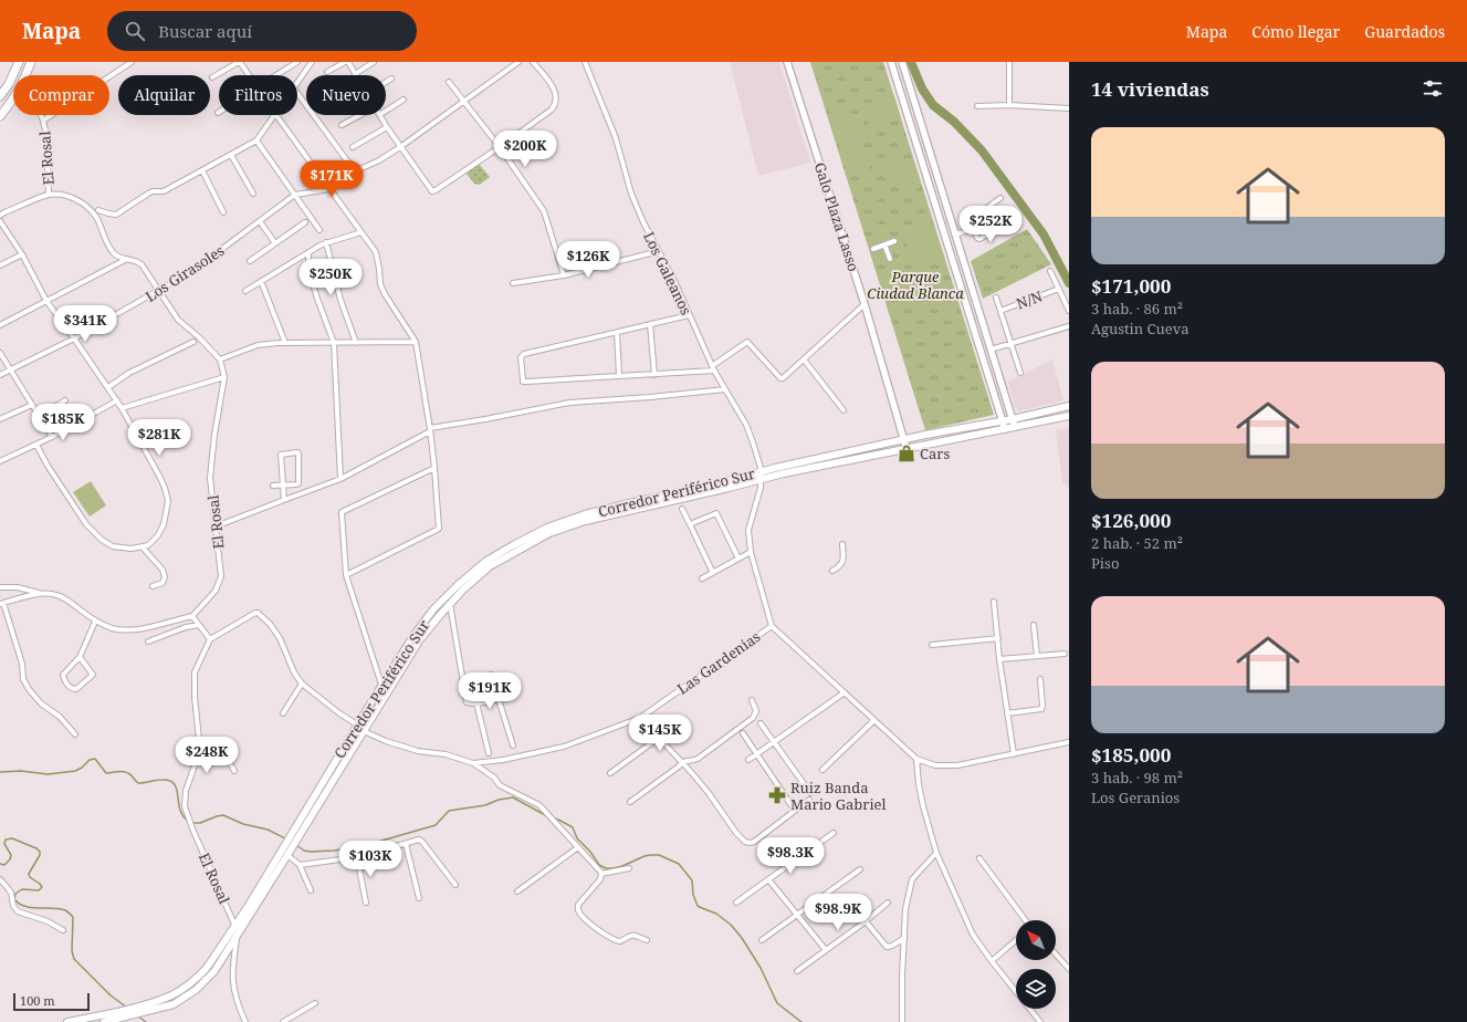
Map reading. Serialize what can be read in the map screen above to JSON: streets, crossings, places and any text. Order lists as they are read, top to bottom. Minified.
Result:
{"streets":{"main road":["Galo Plaza Lasso","Corredor Periférico Sur"],"street":["El Rosal","Los Girasoles","Los Galeanos","N/N","Las Gardenias"]},"crossings":[["El Rosal","Los Girasoles"],["El Rosal","Corredor Periférico Sur"],["Galo Plaza Lasso","Corredor Periférico Sur"],["Los Galeanos","Corredor Periférico Sur"],["Los Galeanos","Las Gardenias"],["Corredor Periférico Sur","Las Gardenias"]],"parks":["Parque Ciudad Blanca"],"places":{"shop":["Cars"],"pharmacy":["Ruiz Banda Mario Gabriel"]},"scale_bar":"100 m","north":"top left","page":{"header":"Mapa","search":"Buscar aquí","nav":["Mapa","Cómo llegar","Guardados"],"heading":"14 viviendas","chip":["Comprar","Alquilar","Filtros","Nuevo"],"list":[{"name":"$171,000","note":"3 hab. · 86 m² · Agustin Cueva"},{"name":"$126,000","note":"2 hab. · 52 m² · Piso"},{"name":"$185,000","note":"3 hab. · 98 m² · Los Geranios"}],"price":["$200K","$171K","$252K","$126K","$250K","$341K","$185K","$281K","$191K","$145K","$248K","$98.3K","$103K","$98.9K"],"scale":"100 m"}}
